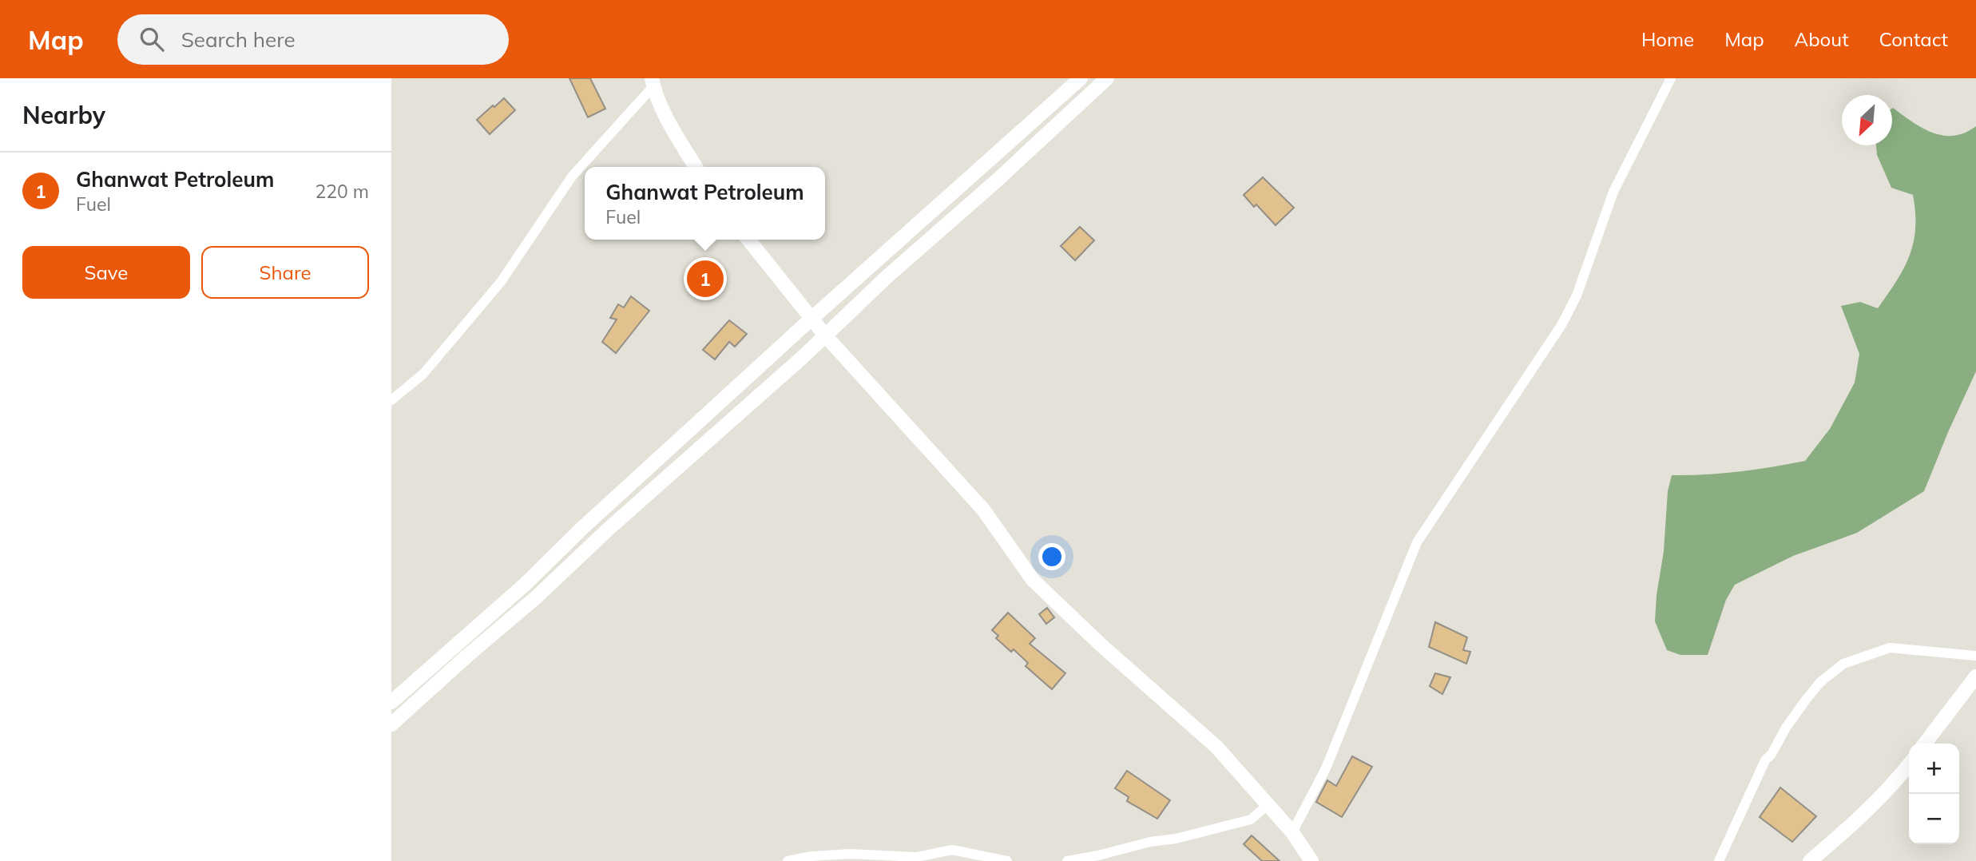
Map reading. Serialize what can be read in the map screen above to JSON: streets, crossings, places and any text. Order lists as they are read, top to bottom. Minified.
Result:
{"north":"bottom left","page":{"header":"Map","search":"Search here","nav":["Home","Map","About","Contact"],"heading":"Nearby","list":[{"mark":"1","name":"Ghanwat Petroleum","note":"Fuel","value":"220 m"}],"popup":["Ghanwat Petroleum","Fuel"],"buttons":["Save","Share"],"pins":"1","map_buttons":["+","−"]}}
